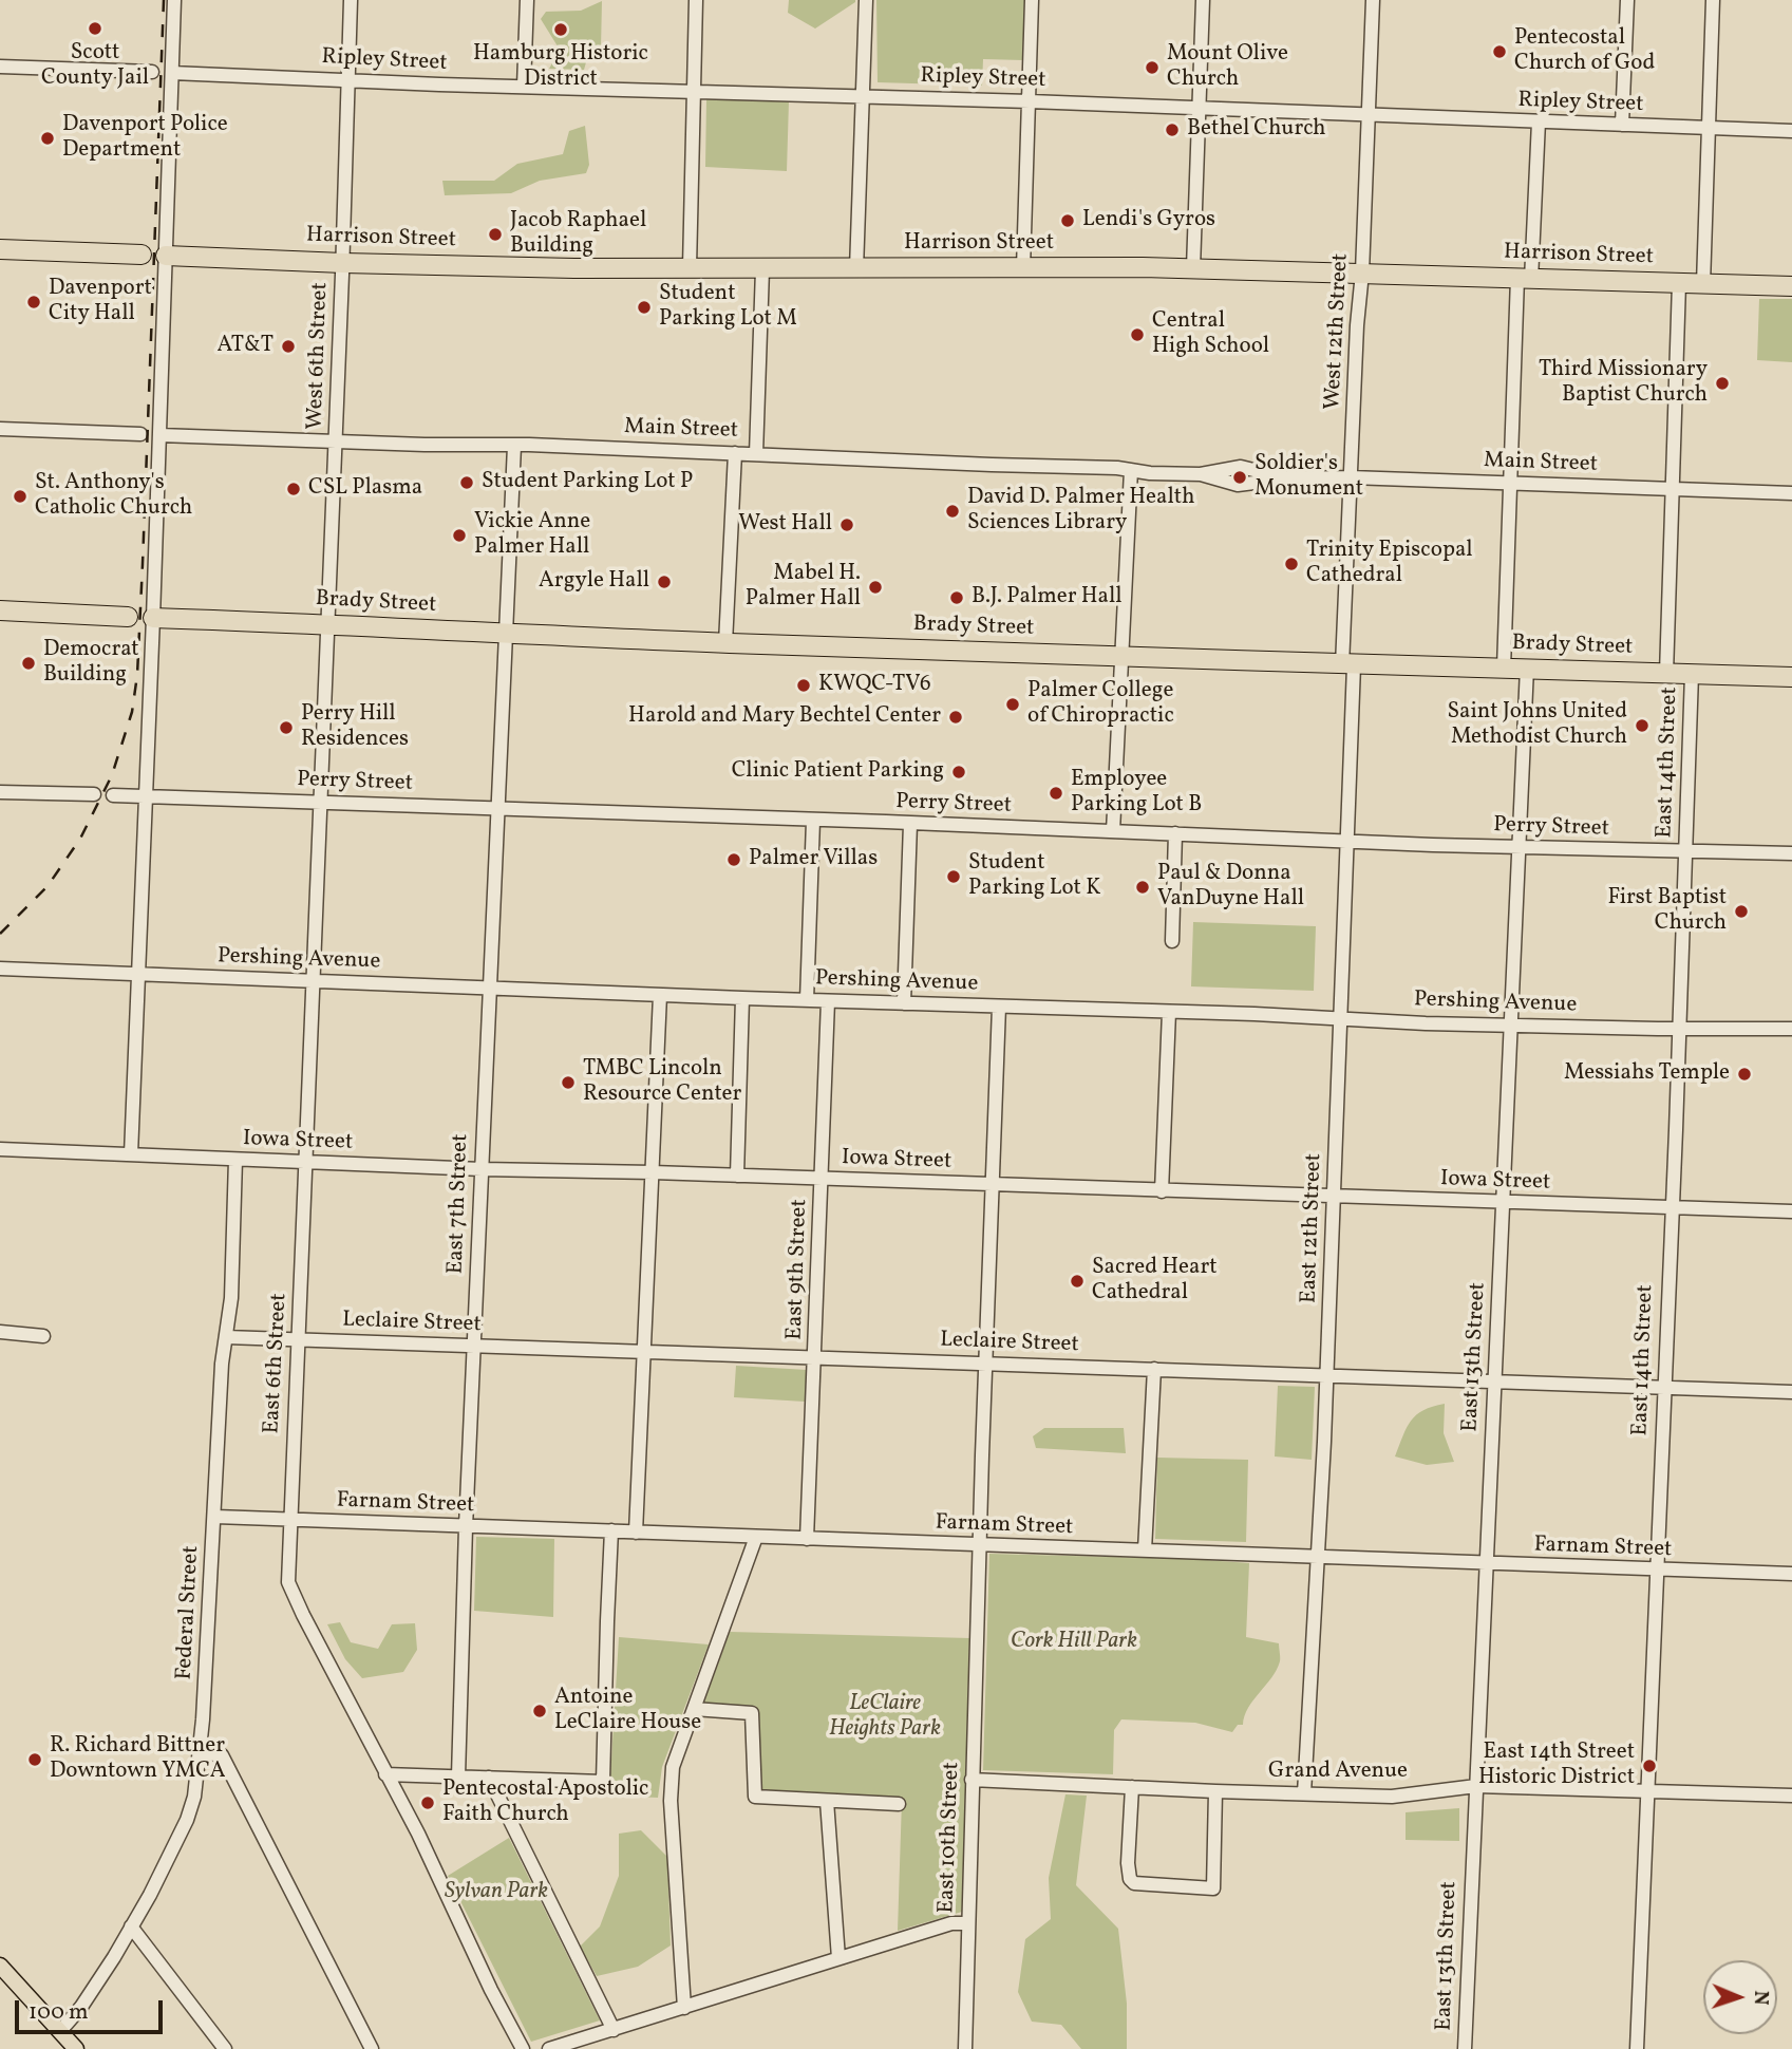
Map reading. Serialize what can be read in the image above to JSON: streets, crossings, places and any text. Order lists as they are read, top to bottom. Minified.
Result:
{"streets":{"highway":["Harrison Street","Brady Street"],"street":["Ripley Street","West 12th Street","West 6th Street","Main Street","East 14th Street","Perry Street","Pershing Avenue","Iowa Street","East 7th Street","East 12th Street","East 9th Street","Leclaire Street","East 13th Street","East 6th Street","Farnam Street","Federal Street","Grand Avenue","East 10th Street"]},"crossings":[["Ripley Street","West 12th Street"],["Ripley Street","West 6th Street"],["Harrison Street","West 12th Street"],["Harrison Street","West 6th Street"],["West 12th Street","Main Street"],["West 12th Street","Brady Street"],["West 12th Street","East 12th Street"],["West 6th Street","Main Street"],["West 6th Street","Brady Street"],["West 6th Street","East 6th Street"],["Main Street","East 7th Street"],["Brady Street","East 14th Street"],["Brady Street","East 7th Street"],["Brady Street","East 12th Street"],["Brady Street","East 13th Street"],["Brady Street","East 6th Street"],["East 14th Street","Perry Street"],["East 14th Street","Pershing Avenue"],["East 14th Street","Iowa Street"],["East 14th Street","Leclaire Street"],["East 14th Street","Farnam Street"],["East 14th Street","Grand Avenue"],["Perry Street","East 7th Street"],["Perry Street","East 12th Street"],["Perry Street","East 13th Street"],["Perry Street","East 6th Street"],["Pershing Avenue","East 7th Street"],["Pershing Avenue","East 12th Street"],["Pershing Avenue","East 9th Street"],["Pershing Avenue","East 13th Street"],["Pershing Avenue","East 6th Street"],["Pershing Avenue","East 10th Street"],["Iowa Street","East 7th Street"],["Iowa Street","East 12th Street"],["Iowa Street","East 9th Street"],["Iowa Street","East 13th Street"],["Iowa Street","East 6th Street"],["Iowa Street","Federal Street"],["Iowa Street","East 10th Street"],["East 7th Street","Leclaire Street"],["East 7th Street","Farnam Street"],["East 12th Street","Leclaire Street"],["East 12th Street","Farnam Street"],["East 12th Street","Grand Avenue"],["East 9th Street","Leclaire Street"],["East 9th Street","Farnam Street"],["Leclaire Street","East 13th Street"],["Leclaire Street","East 6th Street"],["Leclaire Street","Federal Street"],["Leclaire Street","East 10th Street"],["East 13th Street","Farnam Street"],["East 13th Street","Grand Avenue"],["East 6th Street","Farnam Street"],["Farnam Street","Federal Street"],["Farnam Street","East 10th Street"],["Grand Avenue","East 10th Street"]],"parks":["Cork Hill Park","LeClaire Heights Park","Sylvan Park"],"places":["Scott County Jail","Hamburg Historic District","Pentecostal Church of God","Mount Olive Church","Bethel Church","Davenport Police Department","Lendi's Gyros","Jacob Raphael Building","Davenport City Hall","Student Parking Lot M","Central High School","AT&T","Third Missionary Baptist Church","Soldier's Monument","Student Parking Lot P","CSL Plasma","St. Anthony's Catholic Church","David D. Palmer Health Sciences Library","West Hall","Vickie Anne Palmer Hall","Trinity Episcopal Cathedral","Argyle Hall","Mabel H. Palmer Hall","B.J. Palmer Hall","Democrat Building","KWQC-TV6","Palmer College of Chiropractic","Harold and Mary Bechtel Center","Saint Johns United Methodist Church","Perry Hill Residences","Clinic Patient Parking","Employee Parking Lot B","Palmer Villas","Student Parking Lot K","Paul & Donna VanDuyne Hall","First Baptist Church","Messiahs Temple","TMBC Lincoln Resource Center","Sacred Heart Cathedral","Antoine LeClaire House","R. Richard Bittner Downtown YMCA","East 14th Street Historic District","Pentecostal Apostolic Faith Church"],"scale_bar":"100 m","north":"right"}
